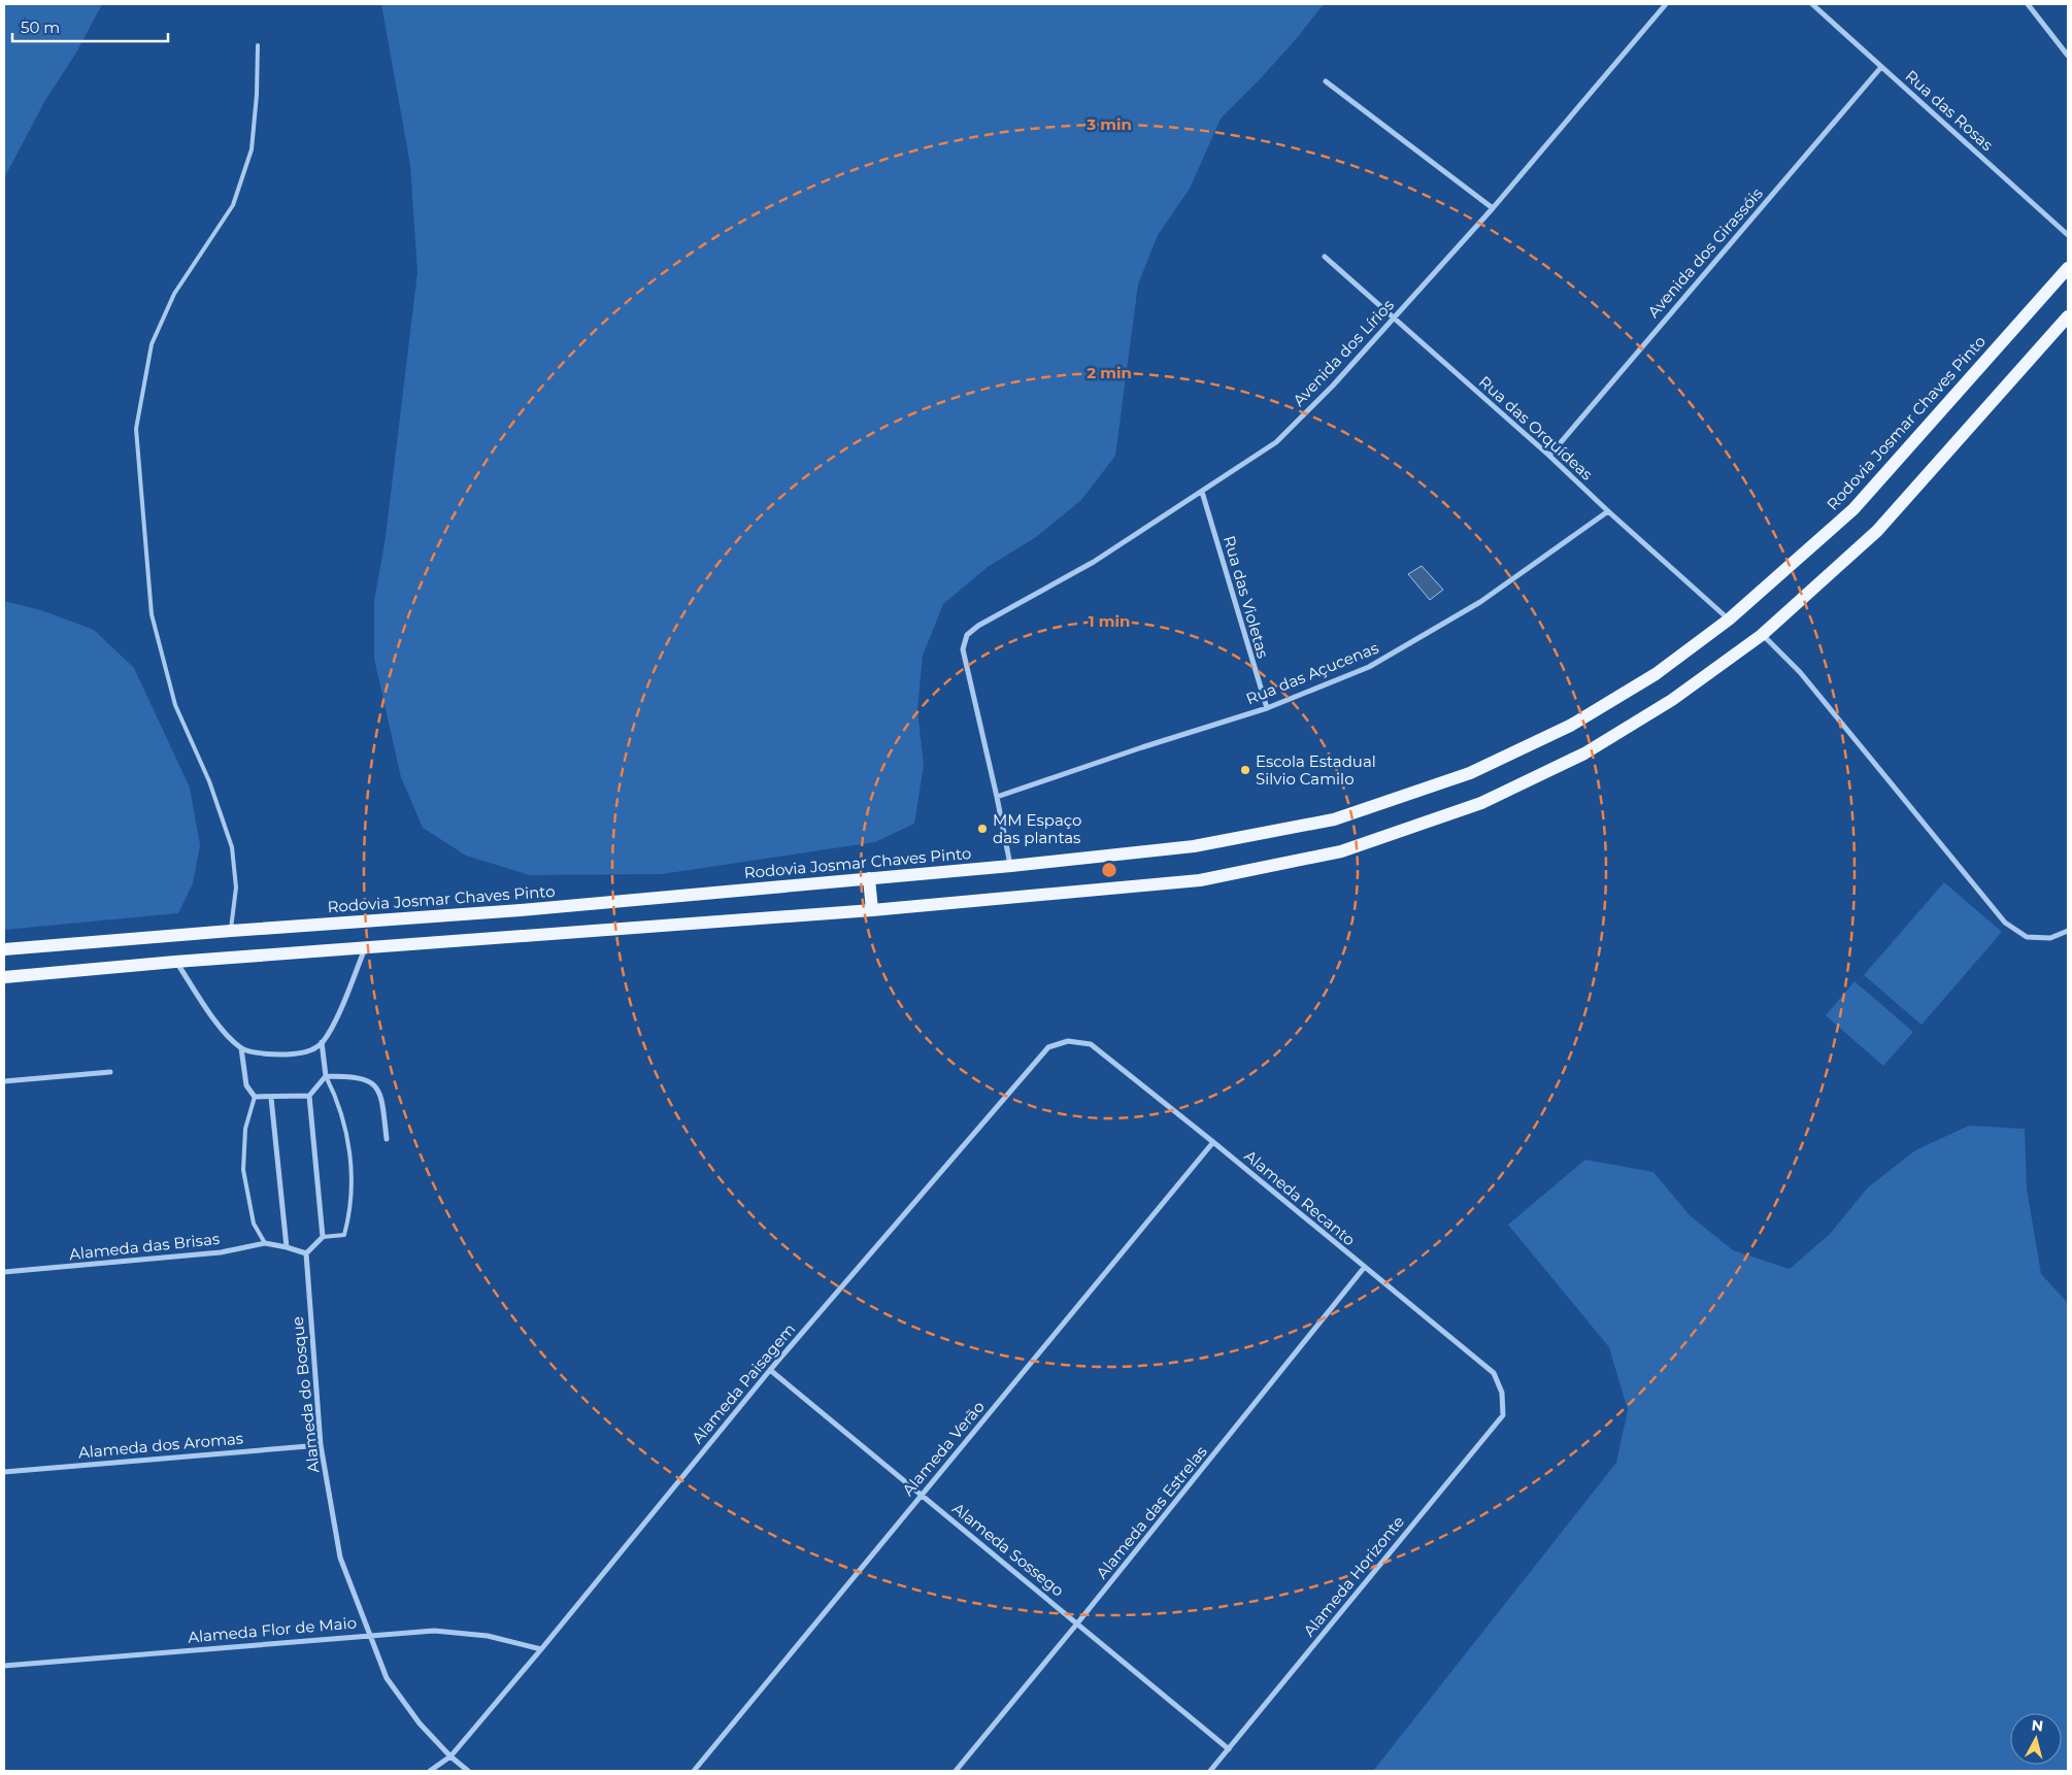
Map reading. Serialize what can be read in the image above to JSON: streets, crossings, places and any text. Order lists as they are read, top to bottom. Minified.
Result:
{"streets":{"main road":["Rodovia Josmar Chaves Pinto"],"street":["Rua das Rosas","Avenida dos Girassóis","Avenida dos Lírios","Rua das Orquídeas","Rua das Violetas","Rua das Açucenas","Alameda Recanto","Alameda das Brisas","Alameda Paisagem","Alameda do Bosque","Alameda dos Aromas","Alameda Verão","Alameda das Estrelas","Alameda Sossego","Alameda Horizonte","Alameda Flor de Maio"]},"crossings":[["Rua das Rosas","Avenida dos Girassóis"],["Avenida dos Girassóis","Rua das Orquídeas"],["Avenida dos Lírios","Rua das Orquídeas"],["Avenida dos Lírios","Rua das Violetas"],["Avenida dos Lírios","Rua das Açucenas"],["Rodovia Josmar Chaves Pinto","Rua das Orquídeas"],["Rua das Orquídeas","Rua das Açucenas"],["Rua das Violetas","Rua das Açucenas"],["Alameda Recanto","Alameda Paisagem"],["Alameda Recanto","Alameda Verão"],["Alameda Recanto","Alameda das Estrelas"],["Alameda Recanto","Alameda Horizonte"],["Alameda das Brisas","Alameda do Bosque"],["Alameda Paisagem","Alameda do Bosque"],["Alameda Paisagem","Alameda Sossego"],["Alameda Paisagem","Alameda Flor de Maio"],["Alameda do Bosque","Alameda dos Aromas"],["Alameda do Bosque","Alameda Flor de Maio"],["Alameda Verão","Alameda Sossego"],["Alameda das Estrelas","Alameda Sossego"],["Alameda Sossego","Alameda Horizonte"]],"places":["Escola Estadual Silvio Camilo","MM Espaço das plantas"],"scale_bar":"50 m","north":"top","rings":["3 min","2 min","1 min"]}
